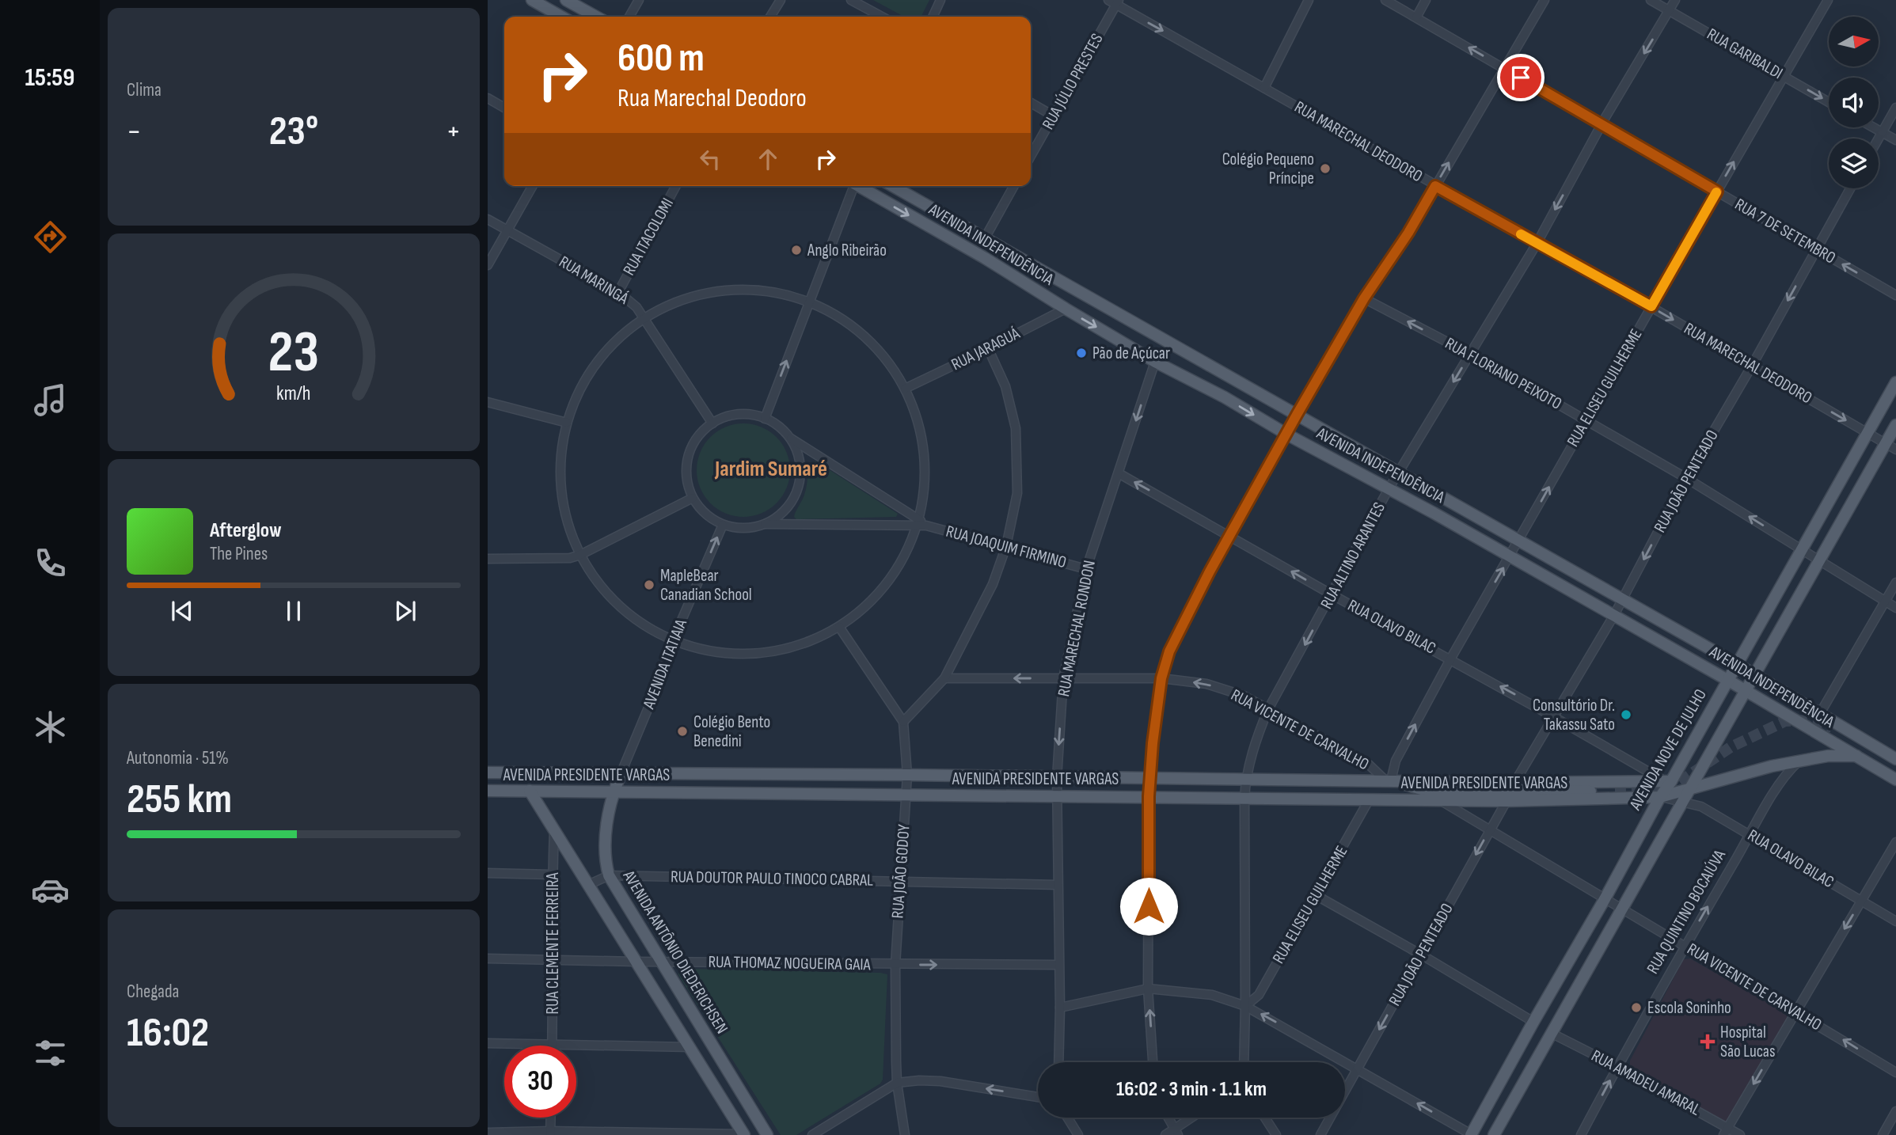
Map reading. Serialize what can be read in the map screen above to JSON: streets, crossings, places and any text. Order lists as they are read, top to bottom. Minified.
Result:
{"streets":{"main road":["AVENIDA INDEPENDÊNCIA","AVENIDA NOVE DE JULHO","AVENIDA PRESIDENTE VARGAS","AVENIDA ANTÔNIO DIEDERICHSEN"],"street":["RUA GARIBALDI","RUA JÚLIO PRESTES","RUA MARECHAL DEODORO","RUA 7 DE SETEMBRO","RUA ITACOLOMI","RUA MARINGÁ","RUA JARAGUÁ","RUA FLORIANO PEIXOTO","RUA ELISEU GUILHERME","RUA JOÃO PENTEADO","RUA JOAQUIM FIRMINO","RUA ALTINO ARANTES","RUA OLAVO BILAC","RUA MARECHAL RONDON","AVENIDA ITATIAIA","RUA VICENTE DE CARVALHO","RUA JOÃO GODOY","RUA DOUTOR PAULO TINOCO CABRAL","RUA QUINTINO BOCAIÚVA","RUA CLEMENTE FERREIRA","RUA THOMAZ NOGUEIRA GAIA","RUA AMADEU AMARAL"]},"crossings":[["RUA GARIBALDI","RUA ELISEU GUILHERME"],["RUA GARIBALDI","RUA ALTINO ARANTES"],["RUA JÚLIO PRESTES","RUA MARECHAL DEODORO"],["RUA MARECHAL DEODORO","RUA ELISEU GUILHERME"],["RUA MARECHAL DEODORO","RUA JOÃO PENTEADO"],["RUA MARECHAL DEODORO","RUA ALTINO ARANTES"],["RUA MARECHAL DEODORO","AVENIDA NOVE DE JULHO"],["RUA 7 DE SETEMBRO","RUA ELISEU GUILHERME"],["RUA 7 DE SETEMBRO","RUA JOÃO PENTEADO"],["RUA 7 DE SETEMBRO","RUA ALTINO ARANTES"],["RUA ITACOLOMI","RUA MARINGÁ"],["AVENIDA INDEPENDÊNCIA","RUA JARAGUÁ"],["AVENIDA INDEPENDÊNCIA","RUA ELISEU GUILHERME"],["AVENIDA INDEPENDÊNCIA","RUA JOÃO PENTEADO"],["AVENIDA INDEPENDÊNCIA","RUA ALTINO ARANTES"],["AVENIDA INDEPENDÊNCIA","RUA MARECHAL RONDON"],["AVENIDA INDEPENDÊNCIA","AVENIDA NOVE DE JULHO"],["RUA MARINGÁ","RUA JOAQUIM FIRMINO"],["RUA MARINGÁ","AVENIDA ITATIAIA"],["RUA FLORIANO PEIXOTO","RUA ELISEU GUILHERME"],["RUA FLORIANO PEIXOTO","RUA JOÃO PENTEADO"],["RUA FLORIANO PEIXOTO","RUA ALTINO ARANTES"],["RUA FLORIANO PEIXOTO","AVENIDA NOVE DE JULHO"],["RUA ELISEU GUILHERME","RUA ALTINO ARANTES"],["RUA ELISEU GUILHERME","RUA OLAVO BILAC"],["RUA ELISEU GUILHERME","RUA VICENTE DE CARVALHO"],["RUA ELISEU GUILHERME","AVENIDA PRESIDENTE VARGAS"],["RUA JOÃO PENTEADO","RUA OLAVO BILAC"],["RUA JOÃO PENTEADO","RUA VICENTE DE CARVALHO"],["RUA JOÃO PENTEADO","AVENIDA PRESIDENTE VARGAS"],["RUA JOAQUIM FIRMINO","RUA MARECHAL RONDON"],["RUA JOAQUIM FIRMINO","AVENIDA ITATIAIA"],["RUA ALTINO ARANTES","RUA OLAVO BILAC"],["RUA ALTINO ARANTES","RUA VICENTE DE CARVALHO"],["RUA ALTINO ARANTES","AVENIDA PRESIDENTE VARGAS"],["RUA OLAVO BILAC","RUA MARECHAL RONDON"],["RUA OLAVO BILAC","AVENIDA NOVE DE JULHO"],["RUA OLAVO BILAC","AVENIDA PRESIDENTE VARGAS"],["RUA OLAVO BILAC","RUA QUINTINO BOCAIÚVA"],["RUA MARECHAL RONDON","RUA VICENTE DE CARVALHO"],["RUA MARECHAL RONDON","AVENIDA PRESIDENTE VARGAS"],["RUA MARECHAL RONDON","RUA DOUTOR PAULO TINOCO CABRAL"],["RUA MARECHAL RONDON","RUA THOMAZ NOGUEIRA GAIA"],["AVENIDA ITATIAIA","AVENIDA PRESIDENTE VARGAS"],["AVENIDA ITATIAIA","AVENIDA ANTÔNIO DIEDERICHSEN"],["RUA VICENTE DE CARVALHO","AVENIDA NOVE DE JULHO"],["RUA VICENTE DE CARVALHO","AVENIDA PRESIDENTE VARGAS"],["RUA VICENTE DE CARVALHO","RUA QUINTINO BOCAIÚVA"],["AVENIDA NOVE DE JULHO","AVENIDA PRESIDENTE VARGAS"],["AVENIDA PRESIDENTE VARGAS","RUA JOÃO GODOY"],["AVENIDA PRESIDENTE VARGAS","AVENIDA ANTÔNIO DIEDERICHSEN"],["RUA JOÃO GODOY","RUA DOUTOR PAULO TINOCO CABRAL"],["RUA JOÃO GODOY","RUA THOMAZ NOGUEIRA GAIA"],["RUA DOUTOR PAULO TINOCO CABRAL","AVENIDA ANTÔNIO DIEDERICHSEN"],["RUA QUINTINO BOCAIÚVA","RUA AMADEU AMARAL"],["RUA CLEMENTE FERREIRA","RUA THOMAZ NOGUEIRA GAIA"],["AVENIDA ANTÔNIO DIEDERICHSEN","RUA THOMAZ NOGUEIRA GAIA"]],"one_way":["RUA MARECHAL DEODORO","RUA FLORIANO PEIXOTO","RUA ELISEU GUILHERME","RUA JOÃO PENTEADO","RUA ALTINO ARANTES","RUA OLAVO BILAC","AVENIDA ITATIAIA","RUA QUINTINO BOCAIÚVA"],"districts":["Jardim Sumaré"],"places":{"other":["Colégio Pequeno Príncipe","Anglo Ribeirão","Pão de Açúcar","MapleBear Canadian School","Consultório Dr. Takassu Sato","Colégio Bento Benedini","Escola Soninho"],"health":["Hospital São Lucas"]},"north":"right","page":{"tabs":"15:59","tile":["Clima",["Autonomia · 51%","255 km"],["Chegada","16:02"]],"turn":["600 m","Rua Marechal Deodoro"],"heat":["−","23°","+"],"song":["Afterglow","The Pines"],"limit":"30","trip":"16:02 · 3 min · 1.1 km","gauge":["23","km/h"]}}
